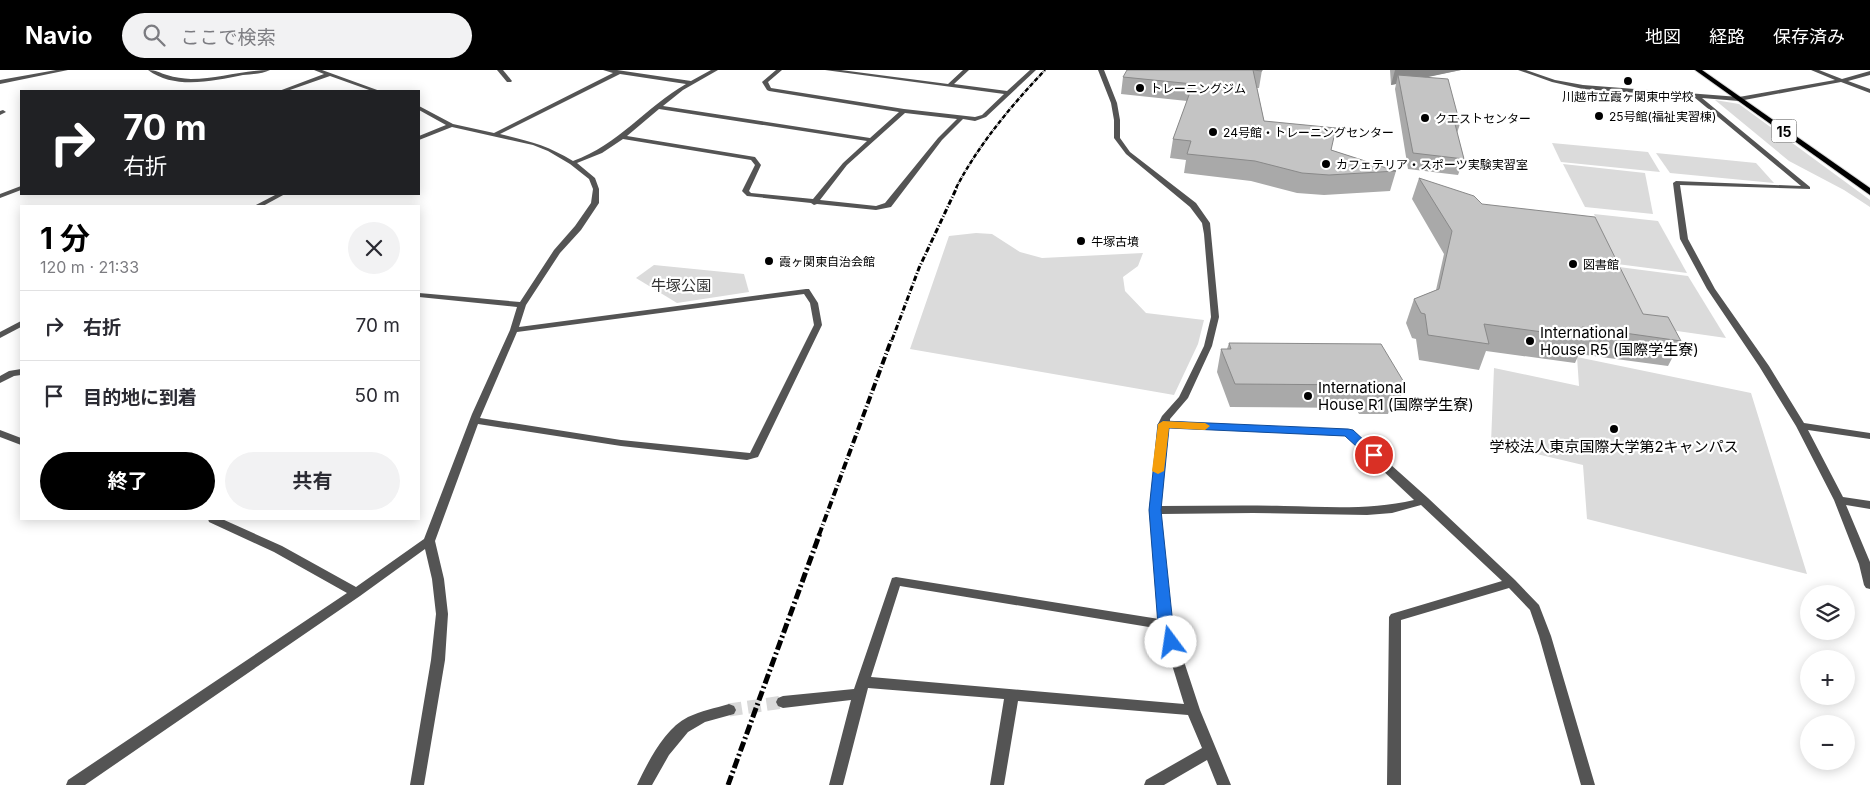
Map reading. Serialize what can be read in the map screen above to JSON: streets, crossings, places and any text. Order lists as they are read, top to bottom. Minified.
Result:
{"streets":{"main road":["15"]},"parks":["牛塚公園"],"places":["川越市立霞ヶ関東中学校","トレーニングジム","25号館(福祉実習棟)","クエストセンター","24号館・トレーニングセンター","カフェテリア・スポーツ実験実習室","牛塚古墳","霞ヶ関東自治会館","図書館","International House R5 (国際学生寮)","International House R1 (国際学生寮)","学校法人東京国際大学第2キャンパス"],"page":{"header":"Navio","search":"ここで検索","nav":["地図","経路","保存済み"],"turn":["70 m","右折"],"heading":["1 分","120 m · 21:33"],"list":[{"name":"右折","value":"70 m"},{"name":"目的地に到着","value":"50 m"}],"buttons":["終了","共有"],"map_buttons":["+","−"]}}
